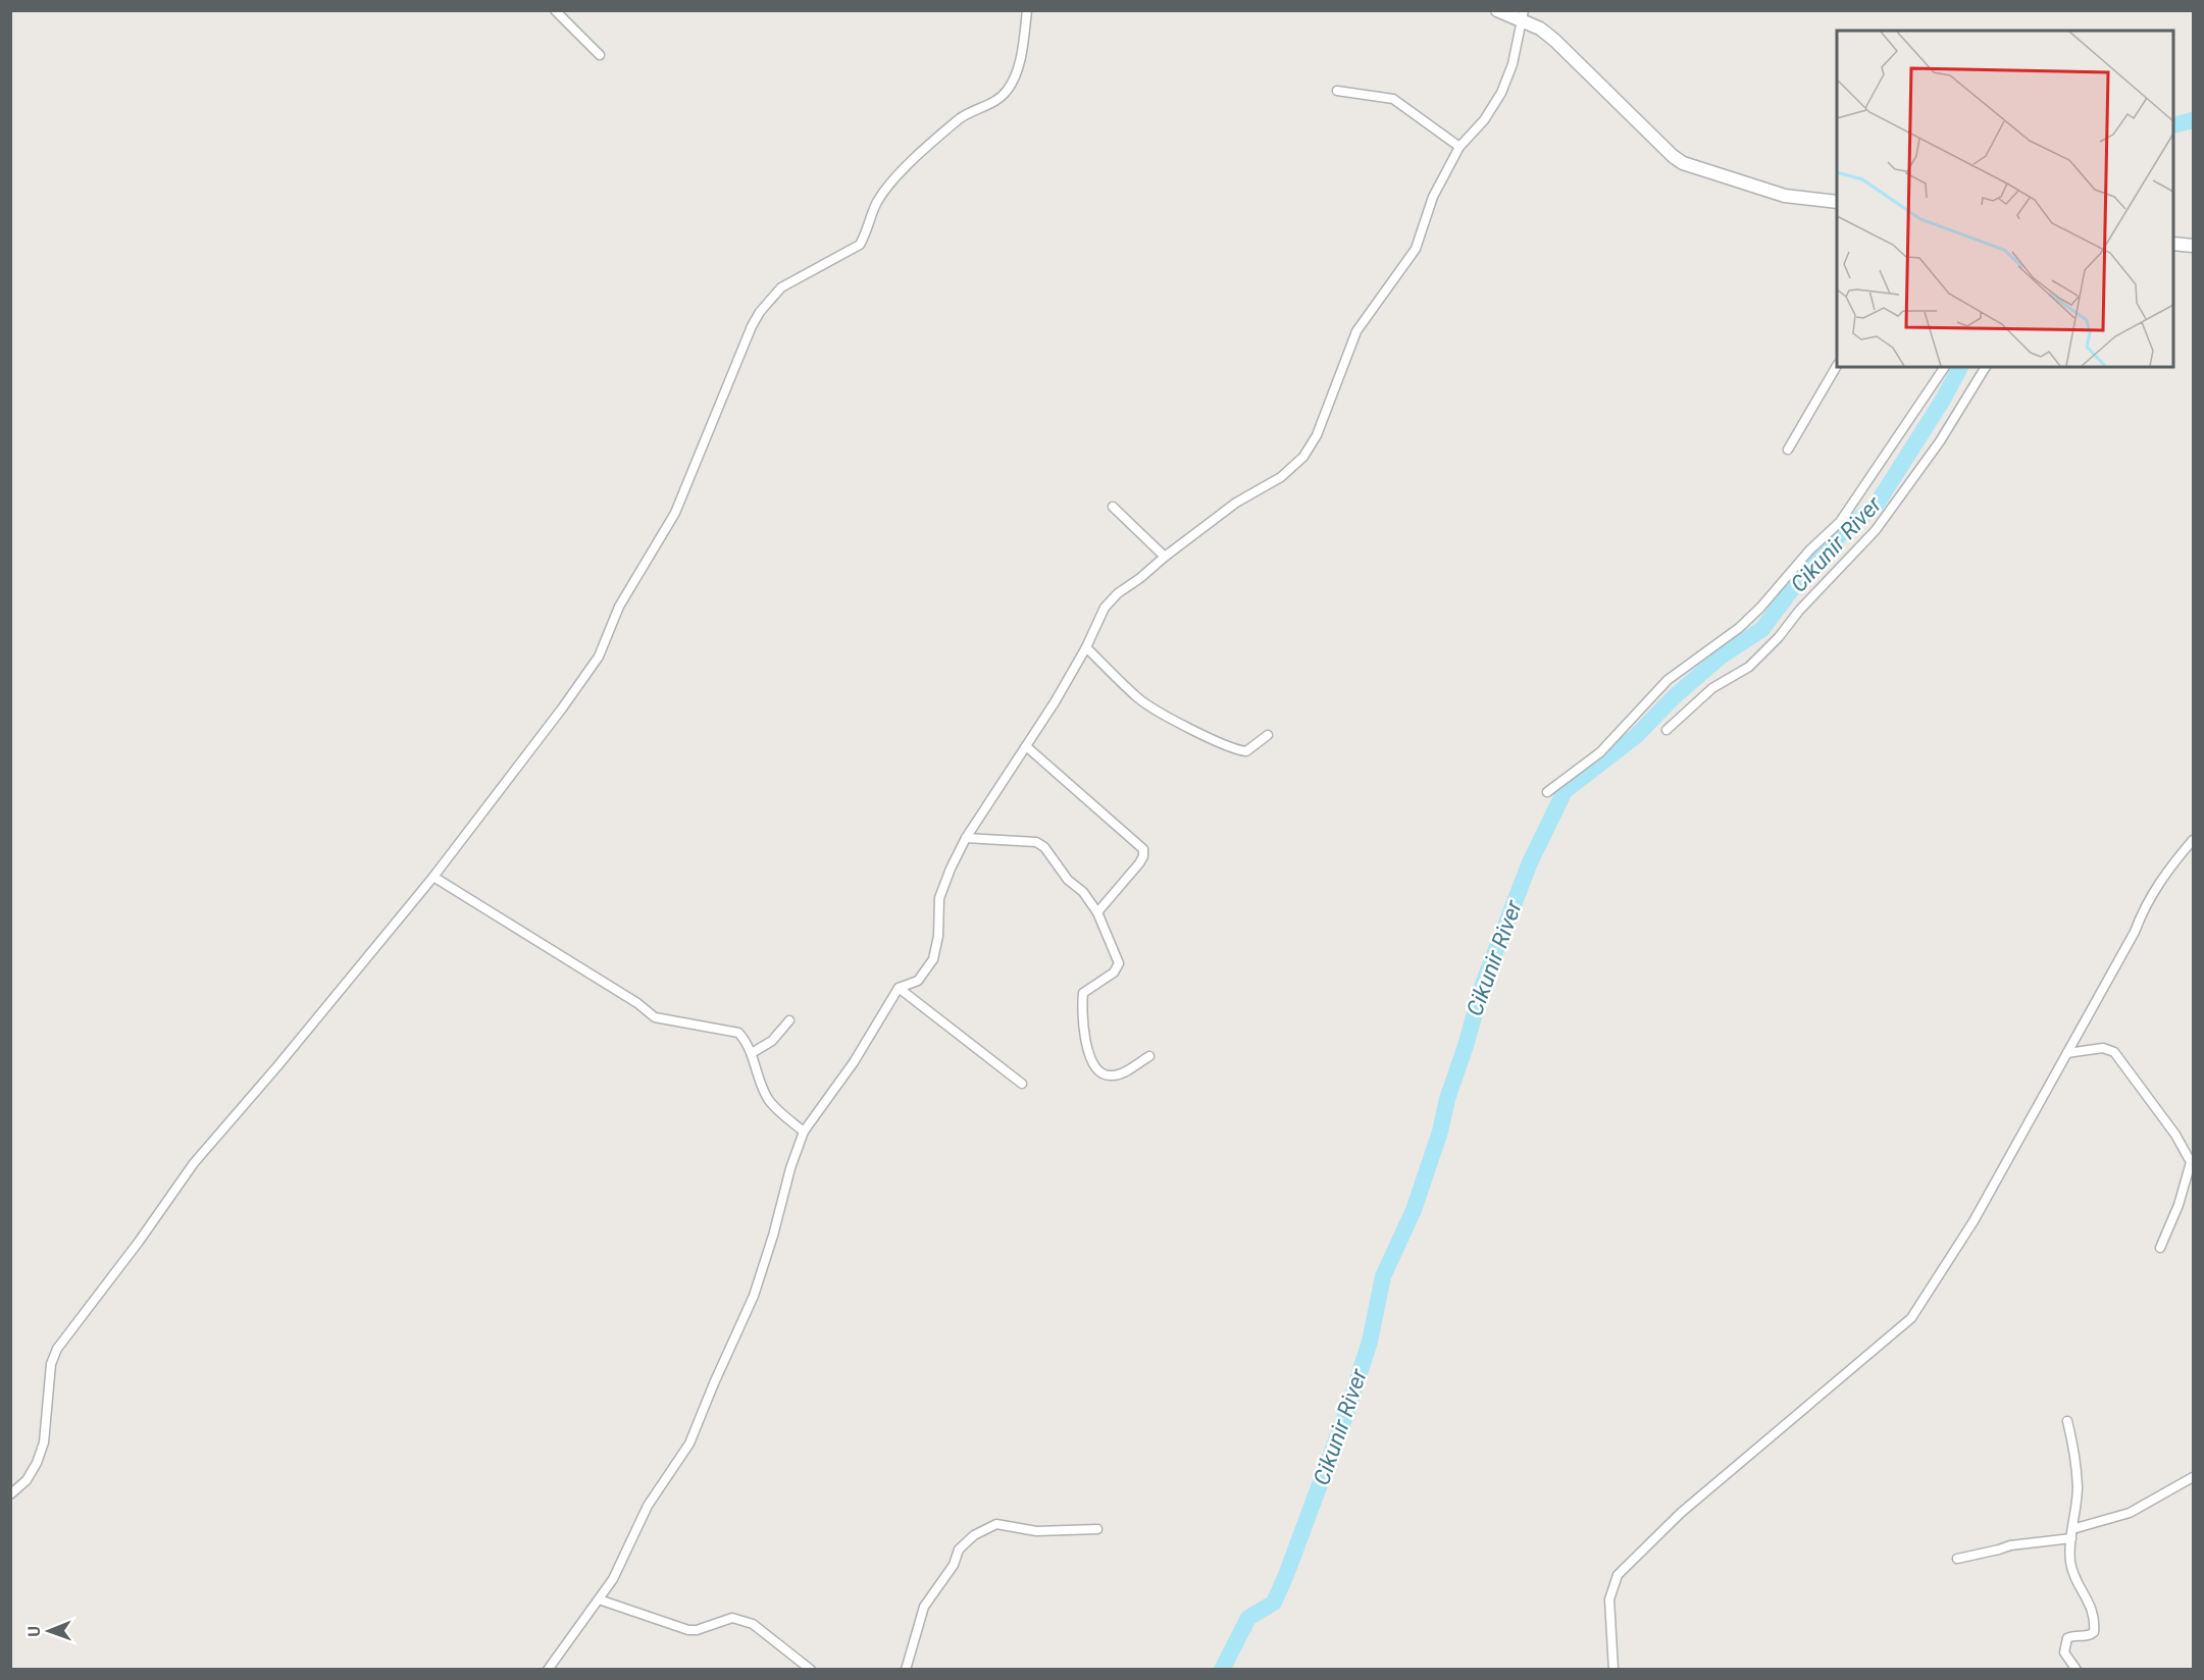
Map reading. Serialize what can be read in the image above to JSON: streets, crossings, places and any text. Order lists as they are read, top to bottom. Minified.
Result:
{"water":["Cikunir River"],"north":"left"}
